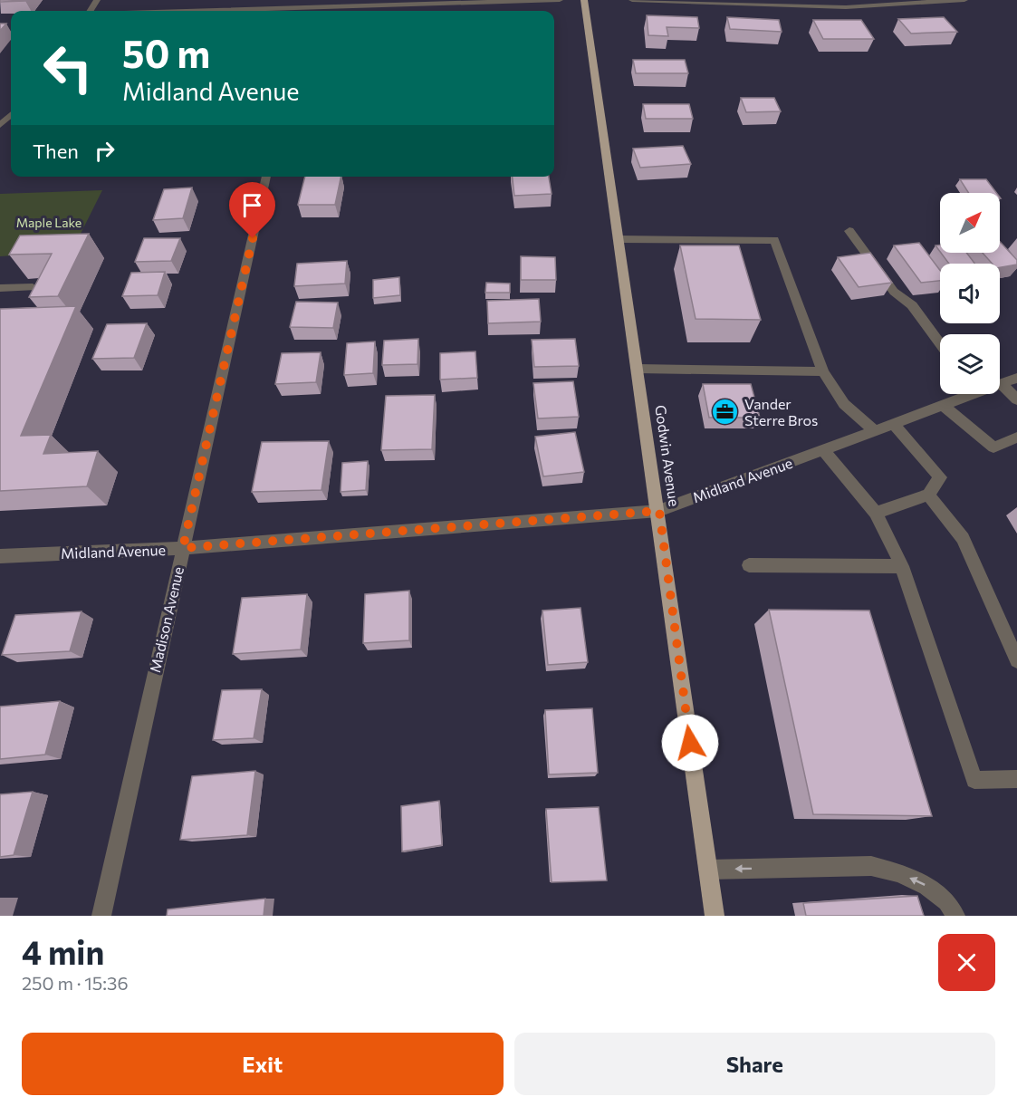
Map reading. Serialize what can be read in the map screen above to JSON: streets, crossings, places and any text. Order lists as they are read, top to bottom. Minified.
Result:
{"streets":{"main road":["Godwin Avenue"],"street":["Midland Avenue","Madison Avenue"]},"crossings":[["Godwin Avenue","Midland Avenue"],["Midland Avenue","Madison Avenue"]],"parks":["Maple Lake"],"places":{"office":["Vander Sterre Bros"]},"north":"top right","page":{"turn":["50 m","Midland Avenue"],"then":"Then","heading":["4 min","250 m · 15:36"],"buttons":["Exit","Share"]}}
